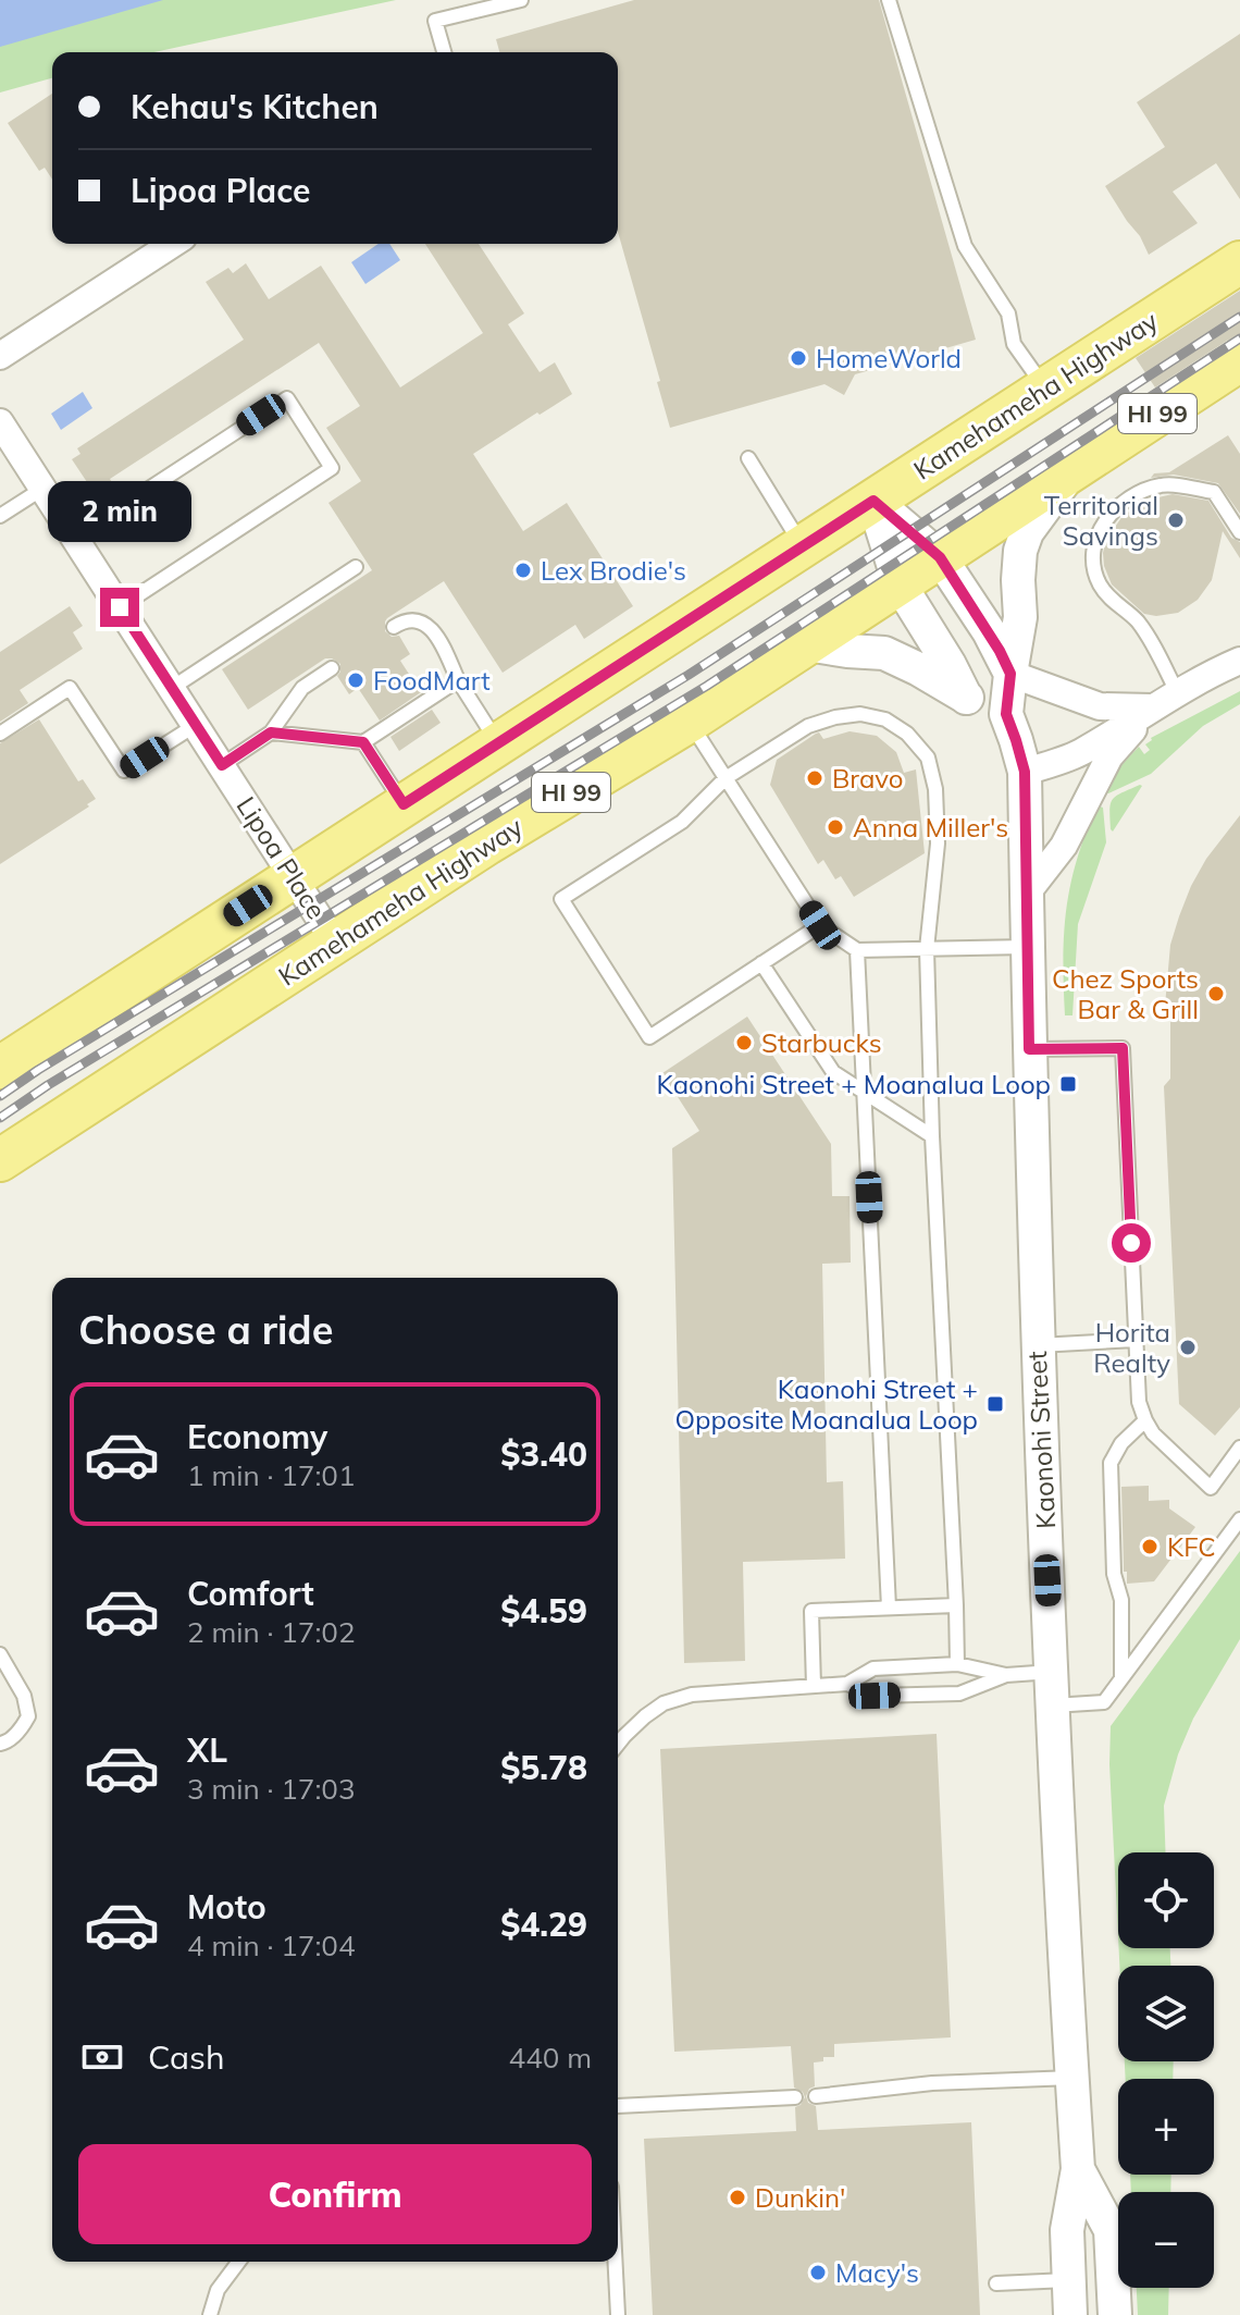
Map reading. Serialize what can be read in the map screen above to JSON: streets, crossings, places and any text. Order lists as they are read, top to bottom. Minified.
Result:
{"streets":{"main road":["Kamehameha Highway","HI 99"],"street":["Lipoa Place","Kaonohi Street"]},"crossings":[["Kamehameha Highway","Lipoa Place"],["Kamehameha Highway","Kaonohi Street"]],"places":{"other":["HomeWorld","Territorial Savings","Lex Brodie's","FoodMart","Bravo","Anna Miller's","Chez Sports Bar & Grill","Starbucks","Horita Realty","KFC","Dunkin'","Macy's"],"transit":["Kaonohi Street + Moanalua Loop","Kaonohi Street + Opposite Moanalua Loop"]},"page":{"banner":["Kehau's Kitchen","Lipoa Place"],"bubble":"2 min","heading":"Choose a ride","list":[{"name":"Economy","note":"1 min · 17:01","value":"$3.40"},{"name":"Comfort","note":"2 min · 17:02","value":"$4.59"},{"name":"XL","note":"3 min · 17:03","value":"$5.78"},{"name":"Moto","note":"4 min · 17:04","value":"$4.29"}],"map_buttons":["+","−"],"pay":["Cash","440 m"],"buttons":"Confirm"}}
